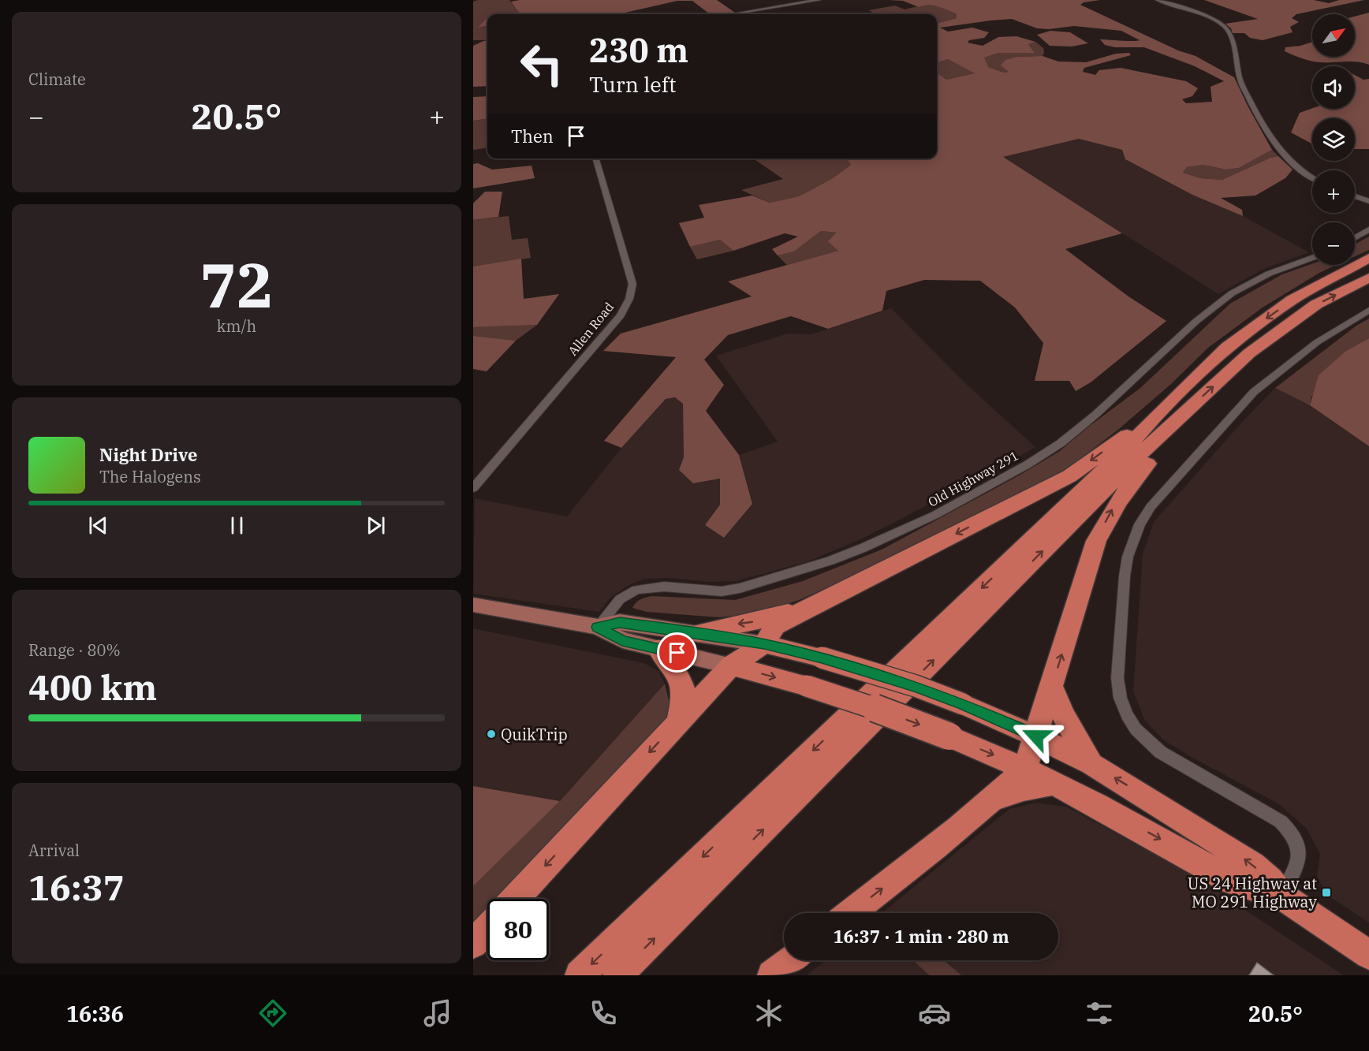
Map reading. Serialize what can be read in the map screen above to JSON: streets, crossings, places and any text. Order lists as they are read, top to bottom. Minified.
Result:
{"streets":{"street":["Allen Road","Old Highway 291"]},"places":{"other":["QuikTrip"],"transit":["US 24 Highway at MO 291 Highway"]},"north":"top right","page":{"tile":["Climate",["72","km/h"],["Range · 80%","400 km"],["Arrival","16:37"]],"map_buttons":["+","−"],"turn":["230 m","Turn left"],"heat":["−","20.5°","+"],"then":"Then","song":["Night Drive","The Halogens"],"limit":"80","trip":"16:37 · 1 min · 280 m","tabs":["16:36","20.5°"]}}
